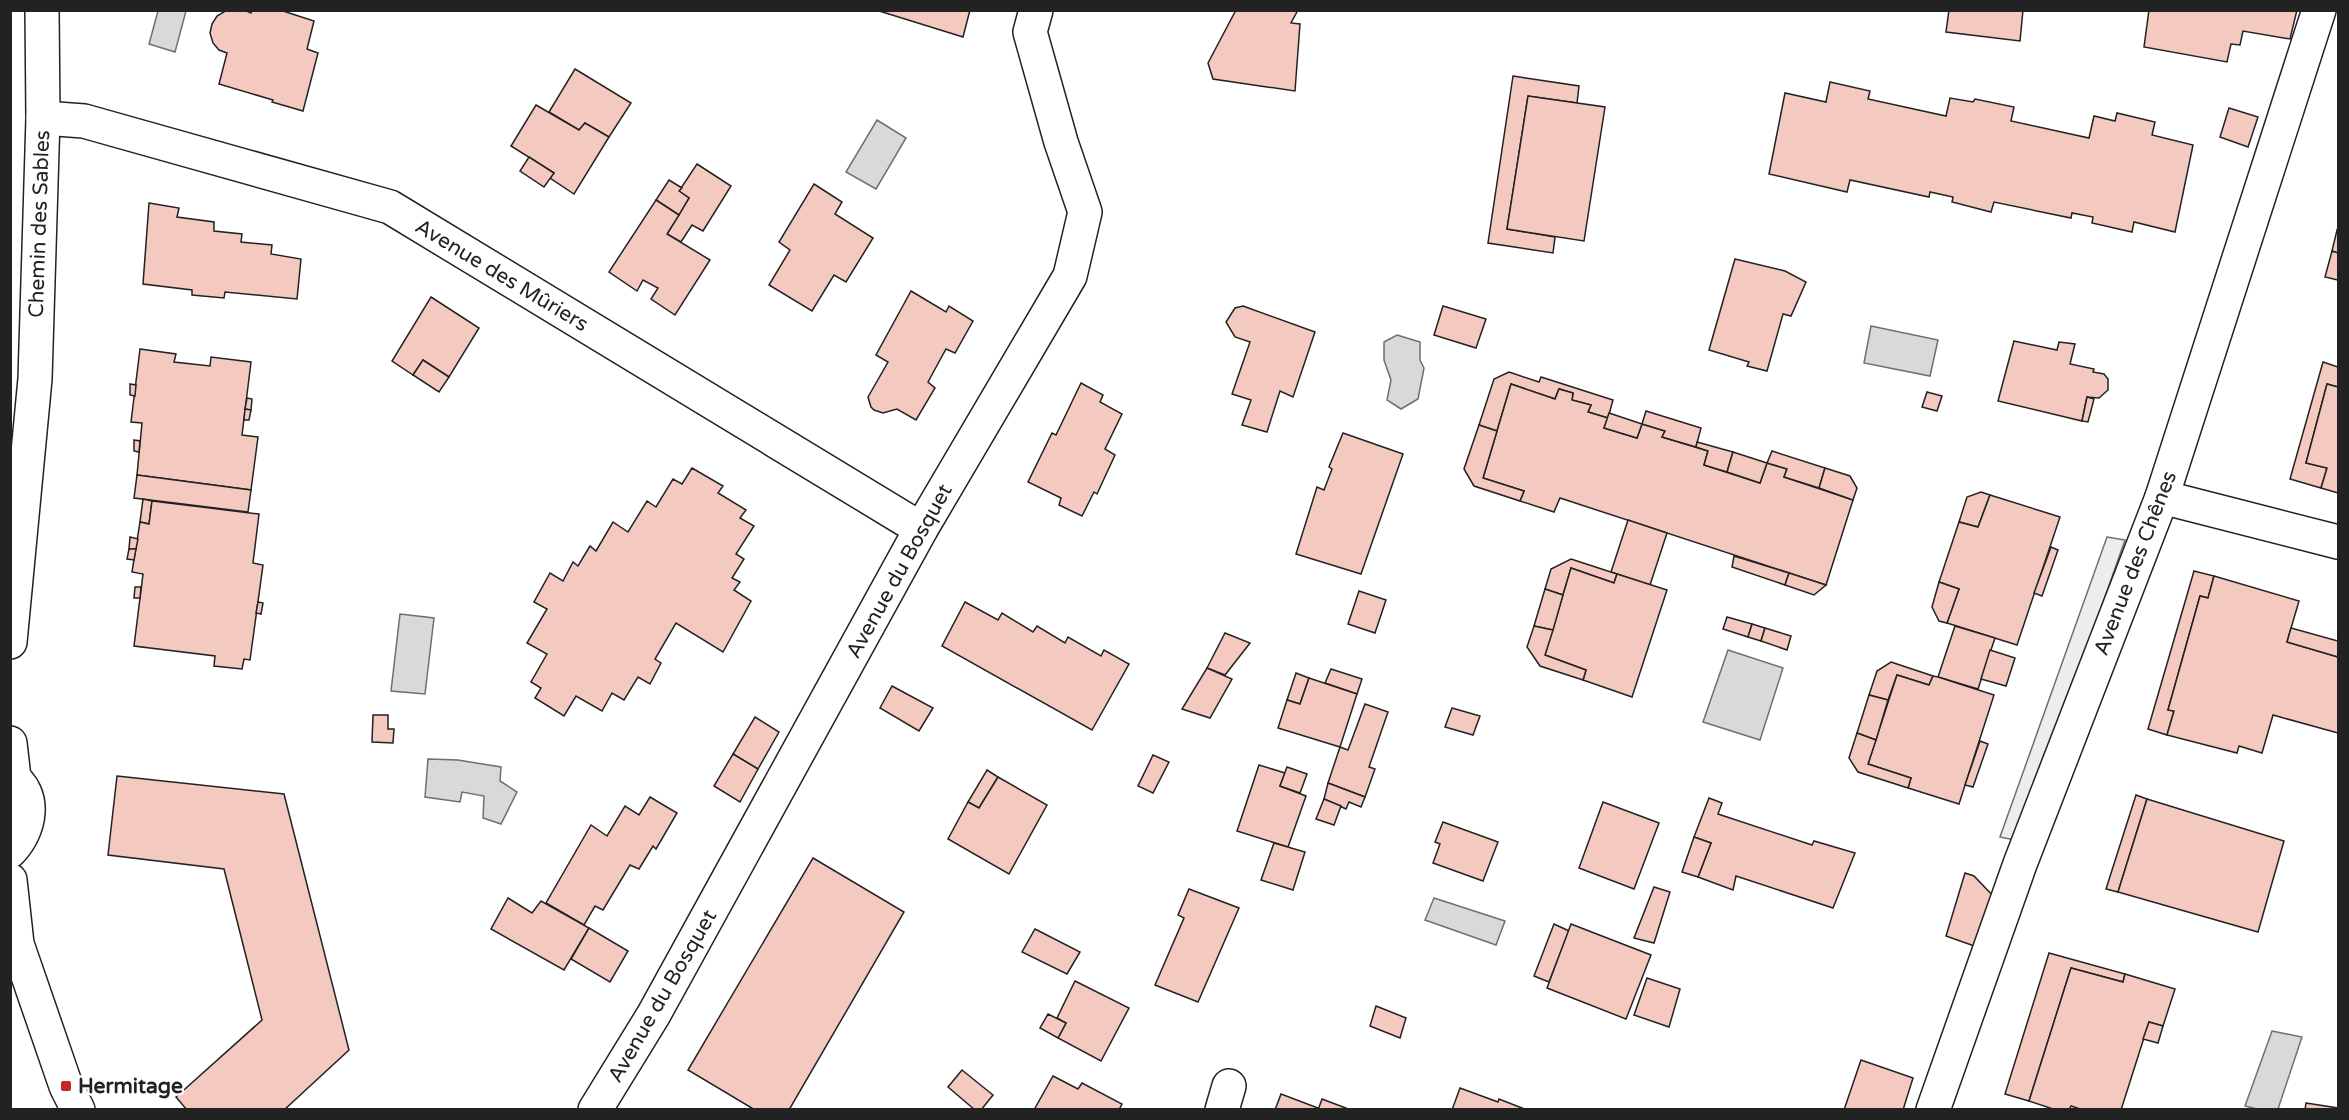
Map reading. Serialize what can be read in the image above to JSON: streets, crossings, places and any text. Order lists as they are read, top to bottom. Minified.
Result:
{"streets":{"street":["Chemin des Sables","Avenue des Mûriers","Avenue des Chênes","Avenue du Bosquet"]},"crossings":[["Chemin des Sables","Avenue des Mûriers"],["Avenue des Mûriers","Avenue du Bosquet"]],"places":{"transit":["Hermitage"]}}
